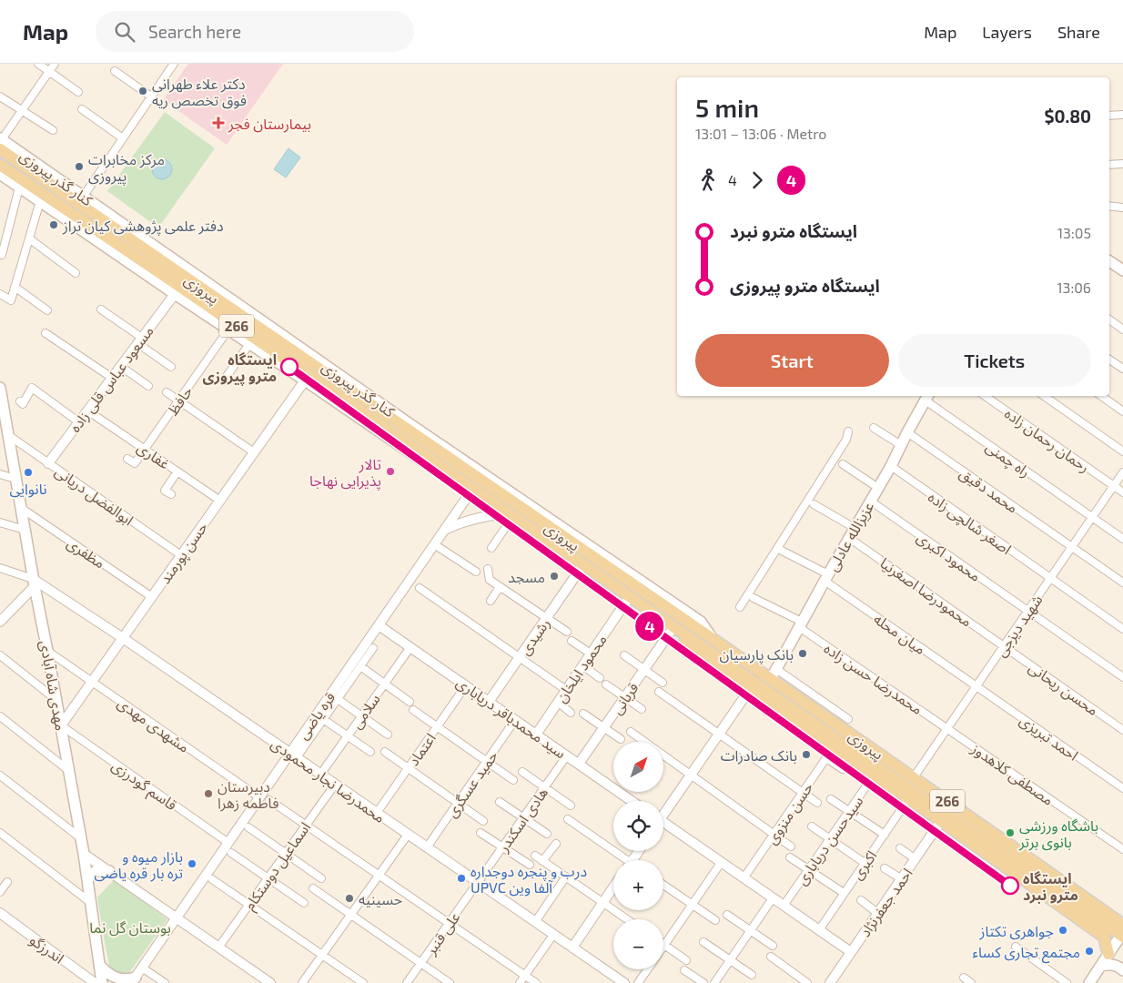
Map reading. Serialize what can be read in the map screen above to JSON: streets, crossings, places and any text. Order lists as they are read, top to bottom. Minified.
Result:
{"streets":{"main road":["کنار گذر پیروزی","پیروزی","266","عزیزالله عادلی","مهدی شاه آبادی"],"street":["مسعود عباس قلی زاده","حافظ","رحمان رحمان زاده","غفاری","راه چمنی","محمد دقیق","ابوالفضل دریانی","اصغر شالچی زاده","مظفری","حسن پورمند","محمود اکبری","محمودرضا اصغرنیا","شهید دیزجی","میان محله","رشیدی","محمود ایلخان","محمدرضا حسن زاده","محسن ریحانی","قربانی","سلامی","قره یاضی","سید محمدباقر دریاباری","مشهدی مهدی","احمد تبریزی","اعتماد","مصطفی کلاهدوز","محمدرضا نجار محمودی","حمید عسگری","قاسم گودرزی","حسن منزوی","هادی اسکندر","سیدحسن دریاباری","اکبری","اسماعیل دوستکام","احمد جعفرنژاد","علی قنبر","اندرزگو"]},"crossings":[["کنار گذر پیروزی","پیروزی"],["کنار گذر پیروزی","مسعود عباس قلی زاده"],["کنار گذر پیروزی","حافظ"],["کنار گذر پیروزی","حسن پورمند"],["پیروزی","مسعود عباس قلی زاده"],["پیروزی","حافظ"],["پیروزی","عزیزالله عادلی"],["پیروزی","حسن پورمند"],["پیروزی","شهید دیزجی"],["پیروزی","قره یاضی"],["پیروزی","احمد جعفرنژاد"],["مسعود عباس قلی زاده","غفاری"],["مسعود عباس قلی زاده","ابوالفضل دریانی"],["حافظ","غفاری"],["رحمان رحمان زاده","شهید دیزجی"],["غفاری","حسن پورمند"],["راه چمنی","عزیزالله عادلی"],["راه چمنی","شهید دیزجی"],["محمد دقیق","عزیزالله عادلی"],["محمد دقیق","شهید دیزجی"],["ابوالفضل دریانی","حسن پورمند"],["ابوالفضل دریانی","مهدی شاه آبادی"],["اصغر شالچی زاده","عزیزالله عادلی"],["اصغر شالچی زاده","شهید دیزجی"],["عزیزالله عادلی","محمود اکبری"],["عزیزالله عادلی","محمودرضا اصغرنیا"],["عزیزالله عادلی","میان محله"],["عزیزالله عادلی","محمدرضا حسن زاده"],["مظفری","حسن پورمند"],["مظفری","مهدی شاه آبادی"],["حسن پورمند","مهدی شاه آبادی"],["حسن پورمند","مشهدی مهدی"],["حسن پورمند","محمدرضا نجار محمودی"],["حسن پورمند","قاسم گودرزی"],["محمود اکبری","شهید دیزجی"],["محمودرضا اصغرنیا","شهید دیزجی"],["محمودرضا اصغرنیا","محسن ریحانی"],["شهید دیزجی","میان محله"],["شهید دیزجی","محمدرضا حسن زاده"],["شهید دیزجی","محسن ریحانی"],["شهید دیزجی","احمد تبریزی"],["شهید دیزجی","مصطفی کلاهدوز"],["میان محله","احمد تبریزی"],["رشیدی","سید محمدباقر دریاباری"],["محمود ایلخان","سید محمدباقر دریاباری"],["محمدرضا حسن زاده","مصطفی کلاهدوز"],["مهدی شاه آبادی","مشهدی مهدی"],["مهدی شاه آبادی","محمدرضا نجار محمودی"],["مهدی شاه آبادی","قاسم گودرزی"],["قربانی","سید محمدباقر دریاباری"],["سلامی","سید محمدباقر دریاباری"],["سلامی","محمدرضا نجار محمودی"],["قره یاضی","سید محمدباقر دریاباری"],["قره یاضی","مشهدی مهدی"],["قره یاضی","محمدرضا نجار محمودی"],["قره یاضی","قاسم گودرزی"],["سید محمدباقر دریاباری","اعتماد"],["سید محمدباقر دریاباری","حمید عسگری"],["سید محمدباقر دریاباری","هادی اسکندر"],["مشهدی مهدی","اسماعیل دوستکام"],["مشهدی مهدی","علی قنبر"],["اعتماد","محمدرضا نجار محمودی"],["محمدرضا نجار محمودی","حمید عسگری"],["محمدرضا نجار محمودی","هادی اسکندر"],["محمدرضا نجار محمودی","اسماعیل دوستکام"],["محمدرضا نجار محمودی","علی قنبر"],["هادی اسکندر","علی قنبر"]],"parks":["بوستان گل نما"],"places":{"other":["دکتر علاء طهرانی فوق تخصص ریه","مرکز مخابرات پیروزی","دفتر علمی پژوهشی کیان تراز","ایستگاه مترو پیروزی","تالار پذیرایی نهاجا","نانوایی","مسجد","بانک پارسیان","بانک صادرات","دبیرستان فاطمه زهرا","باشگاه ورزشی بانوی برتر","بازار میوه و تره بار قره یاضی","درب و پنجره دوجداره UPVC آلفا وین","ایستگاه مترو نبرد","حسینیه","جواهری تکتاز","مجتمع تجاری کساء"],"health":["بیمارستان فجر"]},"lines":["metro line 4"],"north":"top right","page":{"header":"Map","search":"Search here","nav":["Map","Layers","Share"],"on_map":"4","heading":["5 min","13:01 – 13:06 · Metro","$0.80"],"legs":["4","4"],"list":[{"name":"ایستگاه مترو نبرد","value":"13:05"},{"name":"ایستگاه مترو پیروزی","value":"13:06"}],"buttons":["Start","Tickets"],"map_buttons":["+","−"]}}
